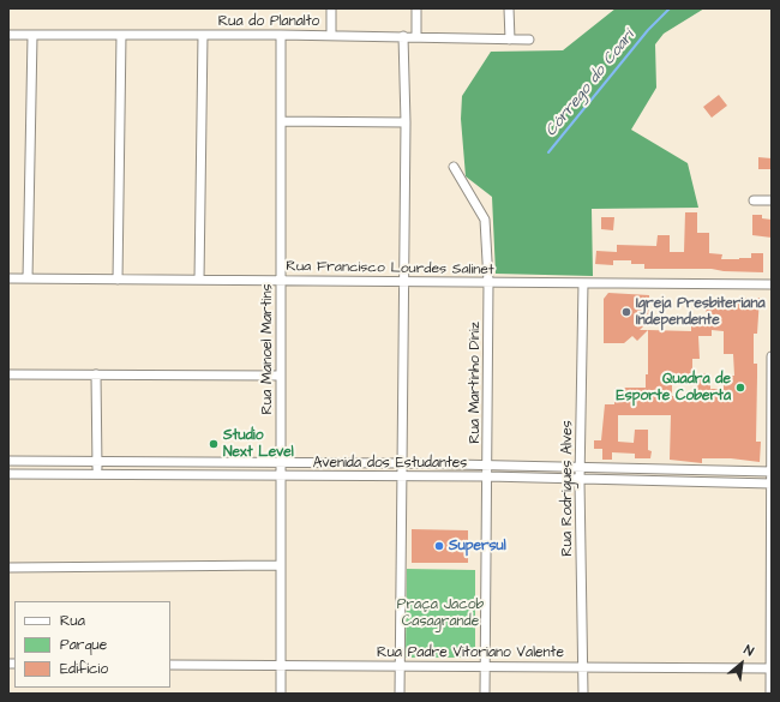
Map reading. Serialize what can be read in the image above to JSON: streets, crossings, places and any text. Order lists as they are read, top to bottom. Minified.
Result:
{"streets":{"street":["Rua do Planalto","Rua Francisco Lourdes Salinet","Rua Manoel Martins","Rua Martinho Diniz","Avenida dos Estudantes","Rua Rodrigues Alves","Rua Padre Vitoriano Valente"]},"crossings":[["Rua do Planalto","Rua Manoel Martins"],["Rua Francisco Lourdes Salinet","Rua Manoel Martins"],["Rua Francisco Lourdes Salinet","Rua Martinho Diniz"],["Rua Francisco Lourdes Salinet","Rua Rodrigues Alves"],["Rua Manoel Martins","Avenida dos Estudantes"],["Rua Manoel Martins","Rua Padre Vitoriano Valente"],["Rua Martinho Diniz","Avenida dos Estudantes"],["Rua Martinho Diniz","Rua Padre Vitoriano Valente"],["Avenida dos Estudantes","Rua Rodrigues Alves"],["Rua Rodrigues Alves","Rua Padre Vitoriano Valente"]],"water":["Córrego do Coarí"],"parks":["Praça Jacob Casagrande"],"places":["Igreja Presbiteriana Independente","Quadra de Esporte Coberta","Studio Next Level","Supersul"],"legend":["Rua","Parque","Edifício"],"north":"top right"}
